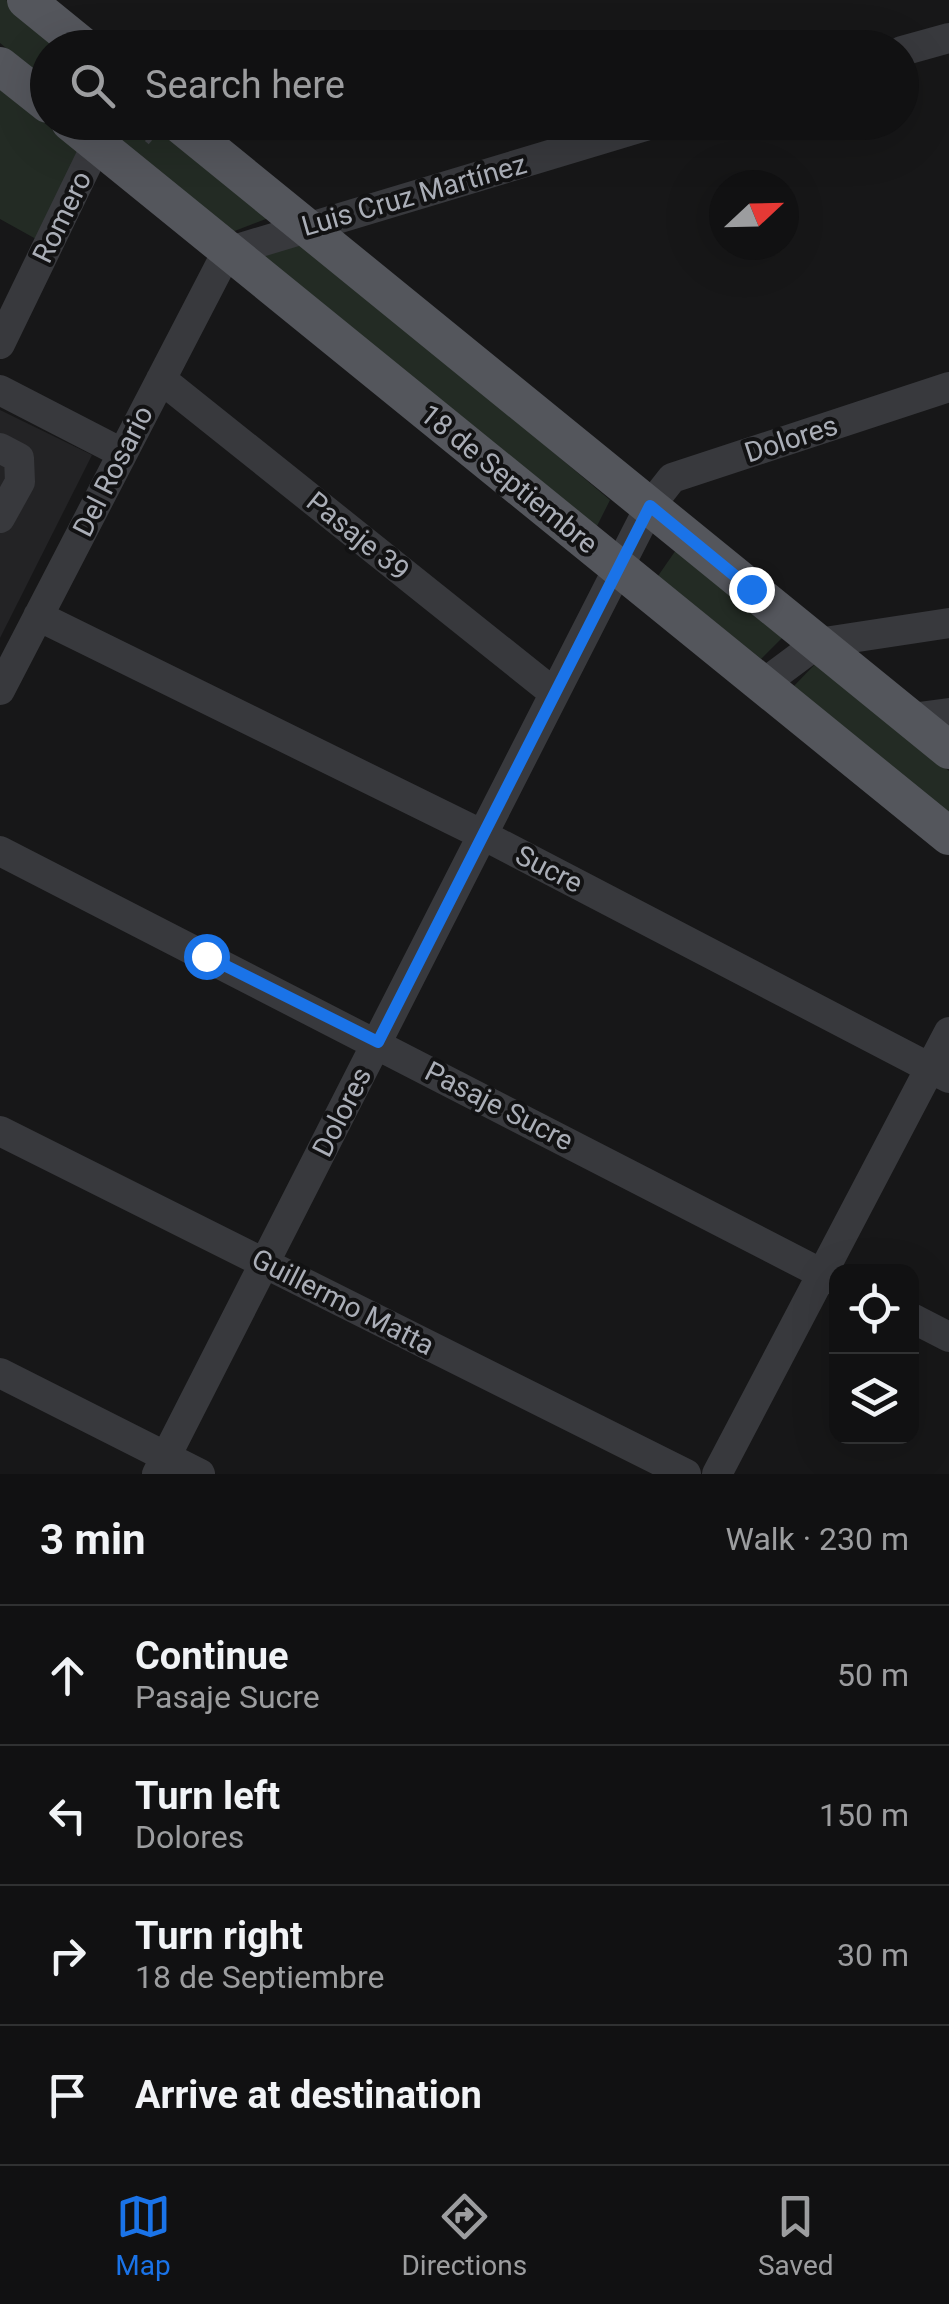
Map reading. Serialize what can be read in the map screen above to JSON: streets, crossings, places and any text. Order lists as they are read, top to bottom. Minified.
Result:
{"streets":{"main road":["18 de Septiembre"],"street":["Luis Cruz Martínez","Romero","Dolores","Del Rosario","Pasaje 39","Sucre","Pasaje Sucre","Guillermo Matta"]},"crossings":[["Luis Cruz Martínez","Del Rosario"],["Luis Cruz Martínez","18 de Septiembre"],["Dolores","18 de Septiembre"],["Dolores","Pasaje 39"],["Dolores","Sucre"],["Dolores","Pasaje Sucre"],["Dolores","Guillermo Matta"],["Del Rosario","18 de Septiembre"],["Del Rosario","Pasaje 39"],["Del Rosario","Sucre"]],"north":"right","page":{"search":"Search here","heading":["3 min","Walk · 230 m"],"list":[["Continue","Pasaje Sucre","50 m"],["Turn left","Dolores","150 m"],["Turn right","18 de Septiembre","30 m"],"Arrive at destination"],"nav":["Map","Directions","Saved"]}}
